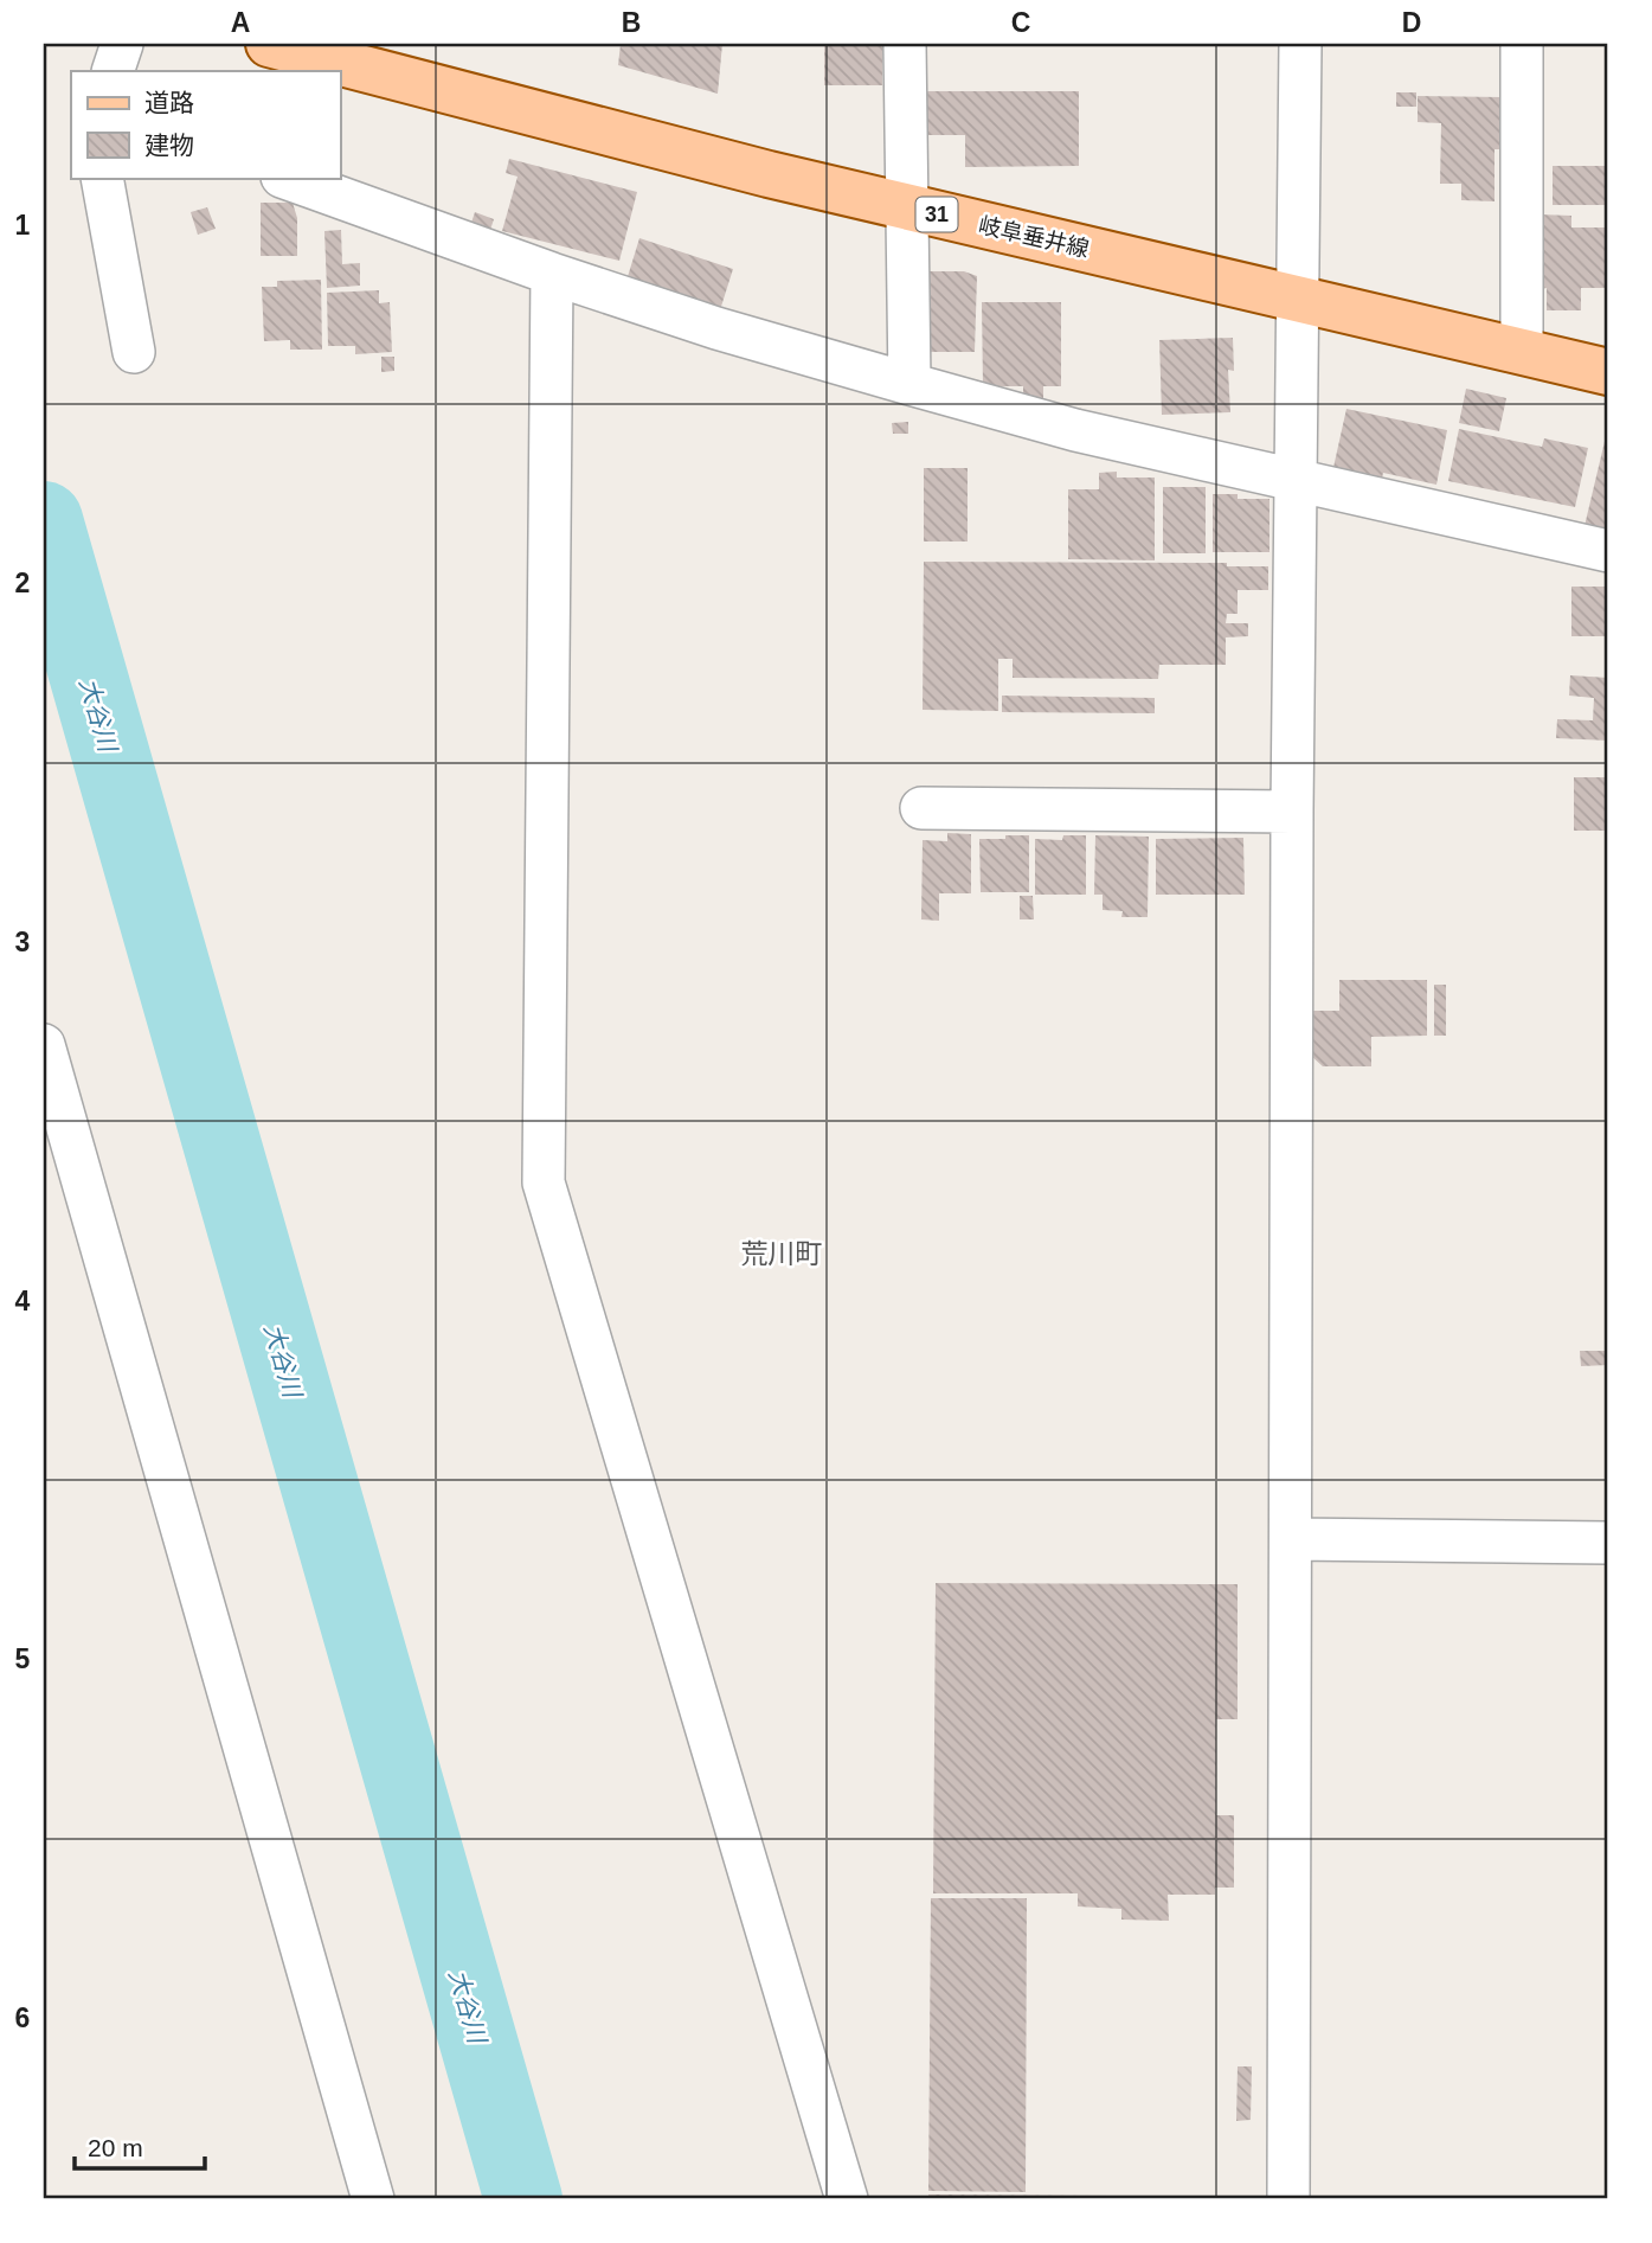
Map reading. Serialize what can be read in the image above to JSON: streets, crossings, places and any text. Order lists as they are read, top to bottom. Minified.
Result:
{"streets":{"main road":["31","岐阜垂井線"]},"districts":["荒川町"],"water":["大谷川"],"legend":["道路","建物"],"scale_bar":"20 m","grid":{"columns":["A","B","C","D"],"rows":["1","2","3","4","5","6"]}}
